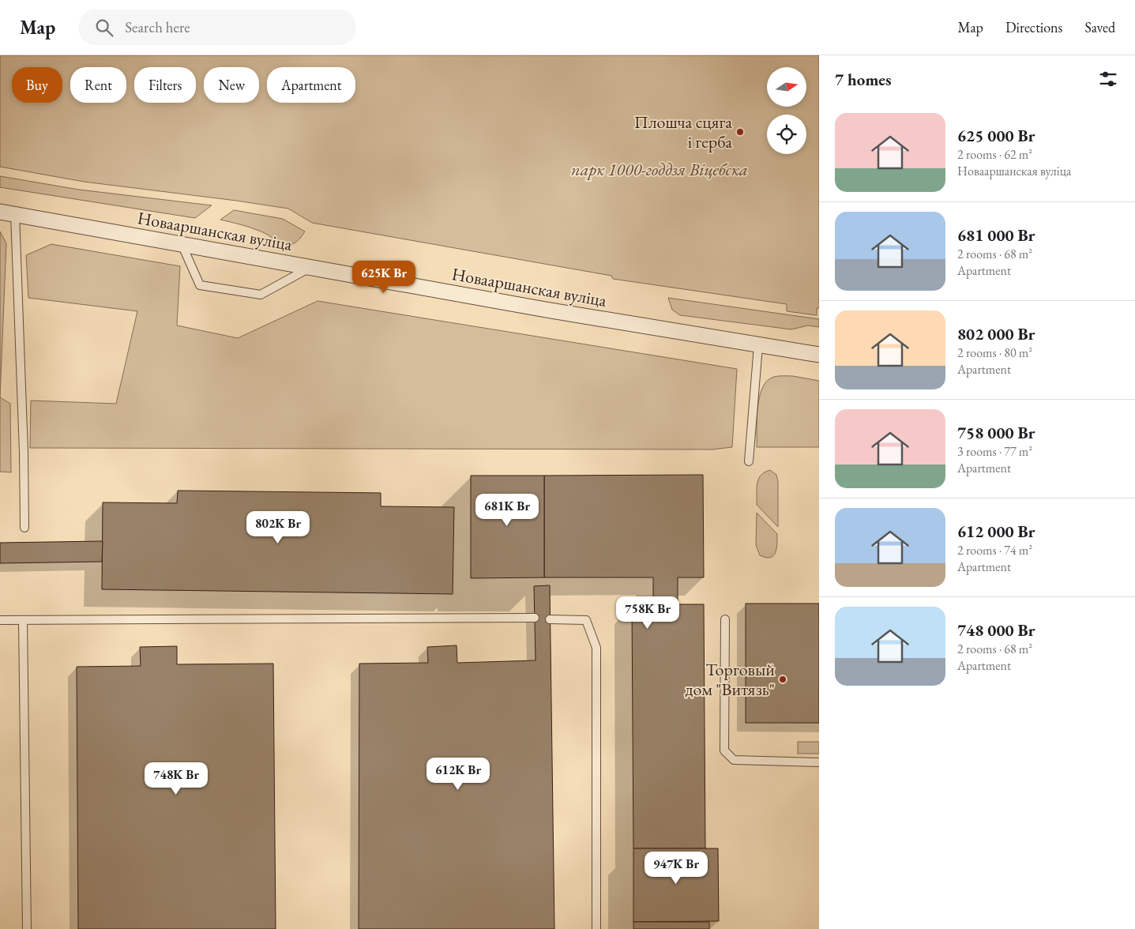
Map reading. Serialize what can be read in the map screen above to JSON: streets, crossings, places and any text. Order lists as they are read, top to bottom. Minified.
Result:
{"streets":{"street":["Новааршанская вуліца"]},"parks":["парк 1000-годдзя Віцебска"],"places":["Плошча сцяга і герба","Торговый дом \"Витязь\""],"north":"right","page":{"header":"Map","search":"Search here","nav":["Map","Directions","Saved"],"heading":"7 homes","chip":["Buy","Rent","Filters","New","Apartment"],"list":[{"name":"625 000 Br","note":"2 rooms · 62 m² · Новааршанская вуліца"},{"name":"681 000 Br","note":"2 rooms · 68 m² · Apartment"},{"name":"802 000 Br","note":"2 rooms · 80 m² · Apartment"},{"name":"758 000 Br","note":"3 rooms · 77 m² · Apartment"},{"name":"612 000 Br","note":"2 rooms · 74 m² · Apartment"},{"name":"748 000 Br","note":"2 rooms · 68 m² · Apartment"}],"price":["625K Br","681K Br","802K Br","758K Br","612K Br","748K Br","947K Br"]}}
